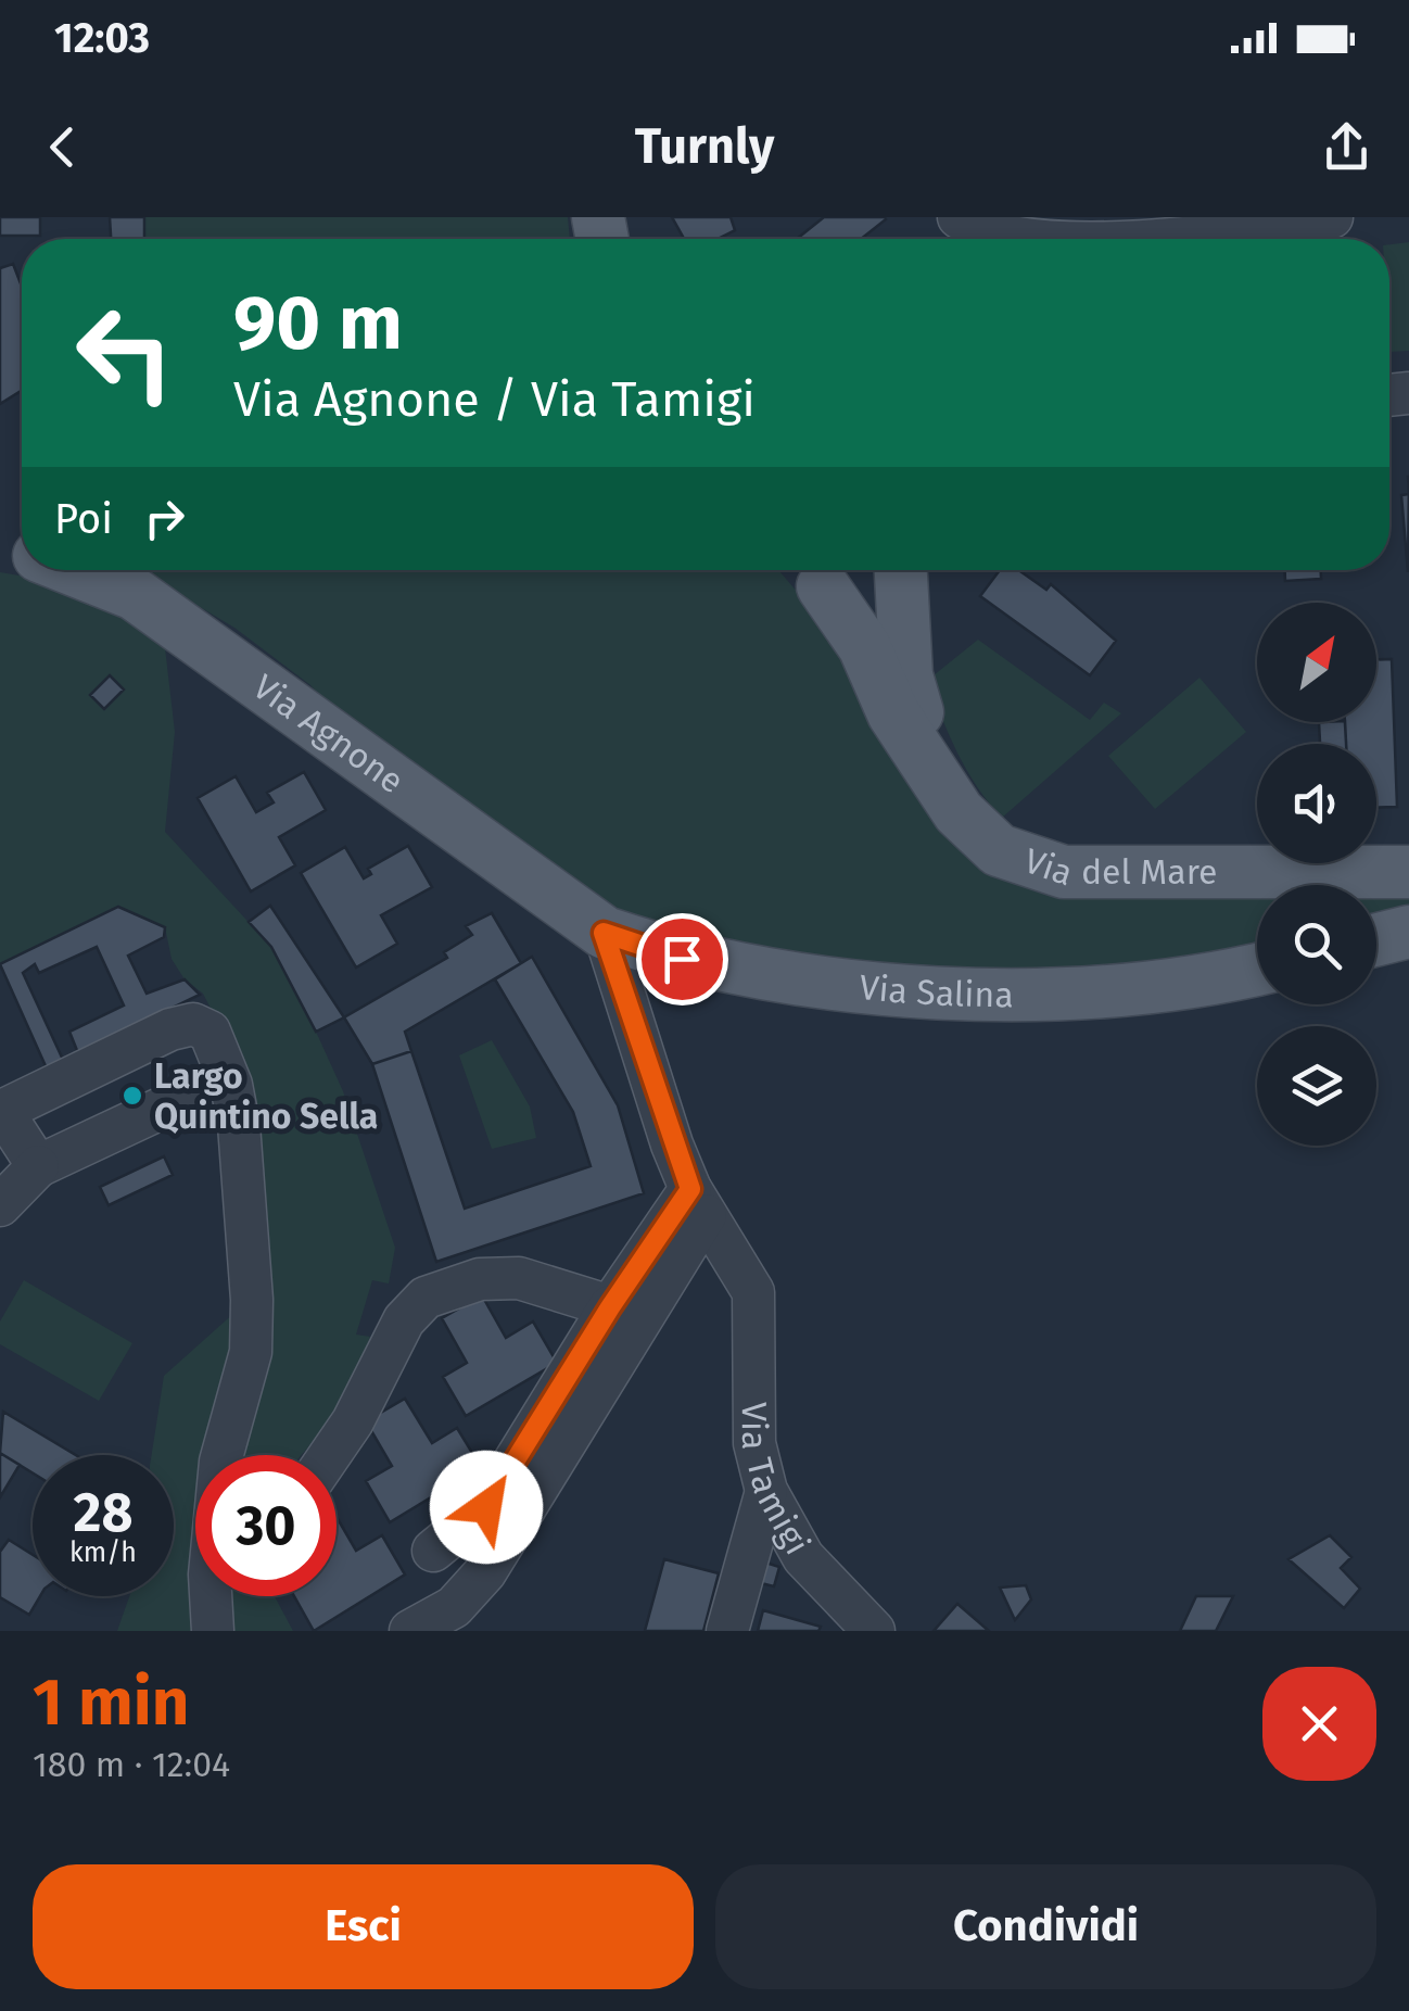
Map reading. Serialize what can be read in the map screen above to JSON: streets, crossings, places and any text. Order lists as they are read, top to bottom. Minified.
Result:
{"streets":{"main road":["Via Agnone","Via del Mare","Via Salina"],"street":["Via Tamigi"]},"crossings":[["Via Agnone","Via Salina"]],"places":["Largo Quintino Sella"],"north":"top right","page":{"status":"12:03","header":"Turnly","turn":["90 m","Via Agnone / Via Tamigi"],"then":"Poi","speed":"28 km/h","limit":"30","heading":["1 min","180 m · 12:04"],"buttons":["Esci","Condividi"]}}
